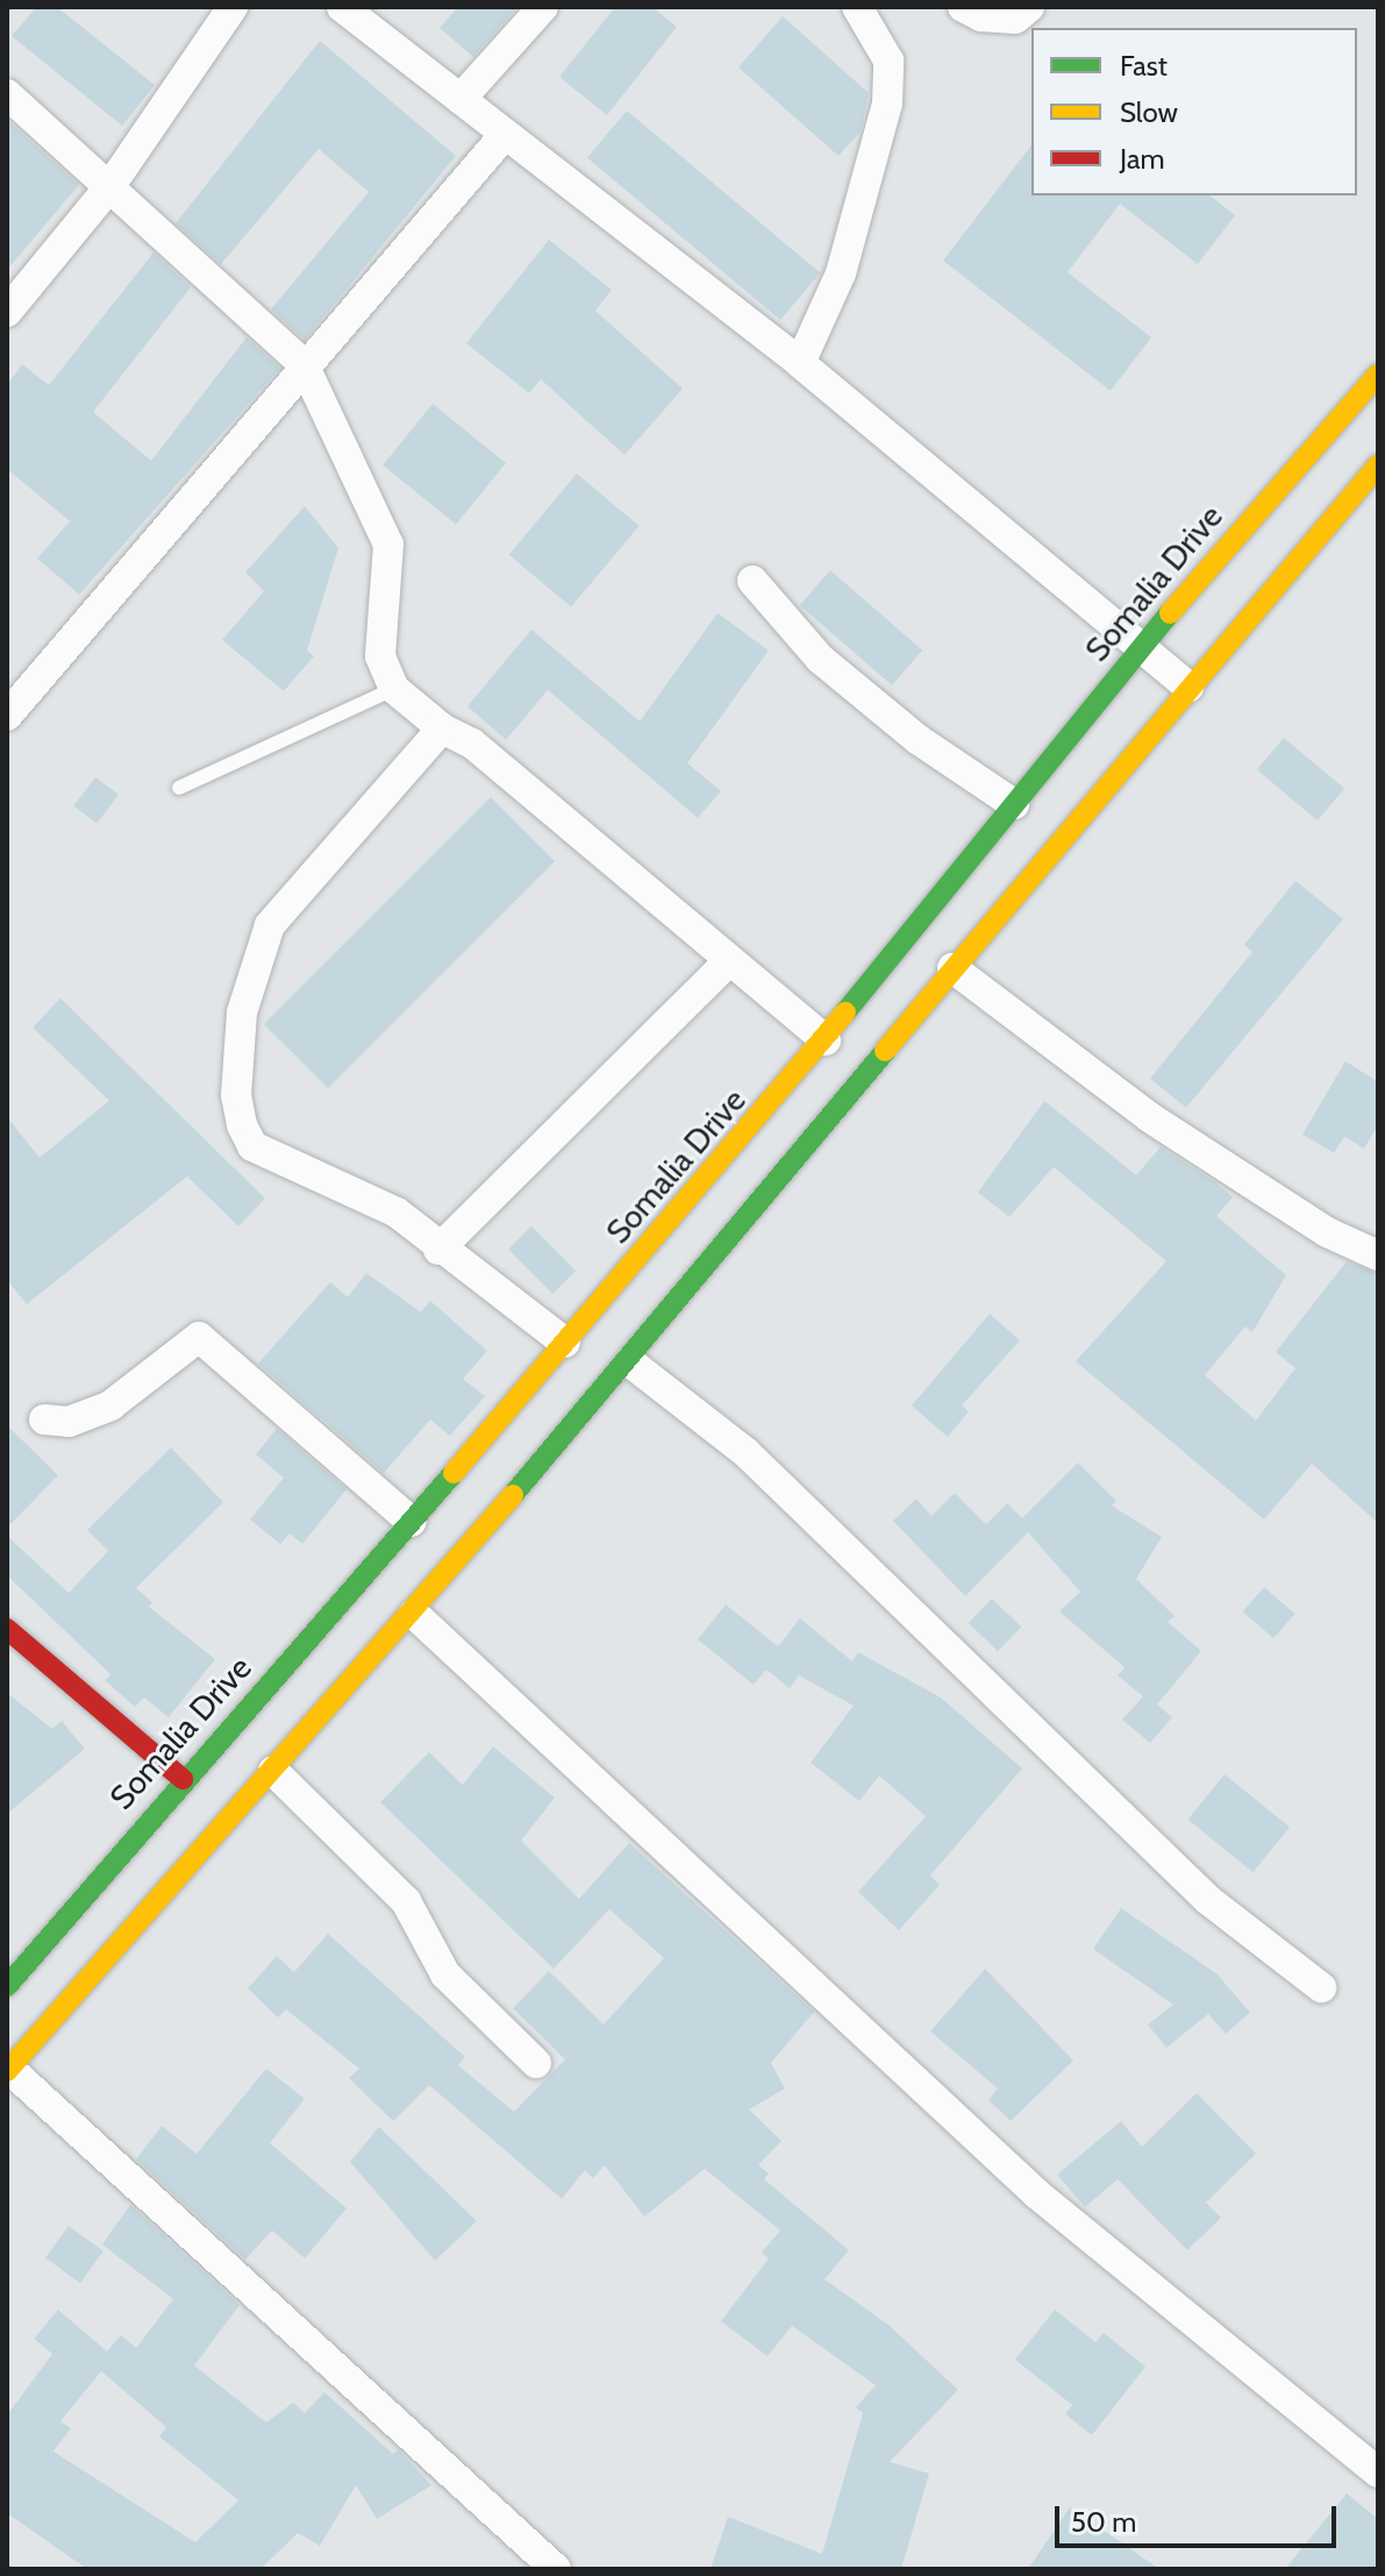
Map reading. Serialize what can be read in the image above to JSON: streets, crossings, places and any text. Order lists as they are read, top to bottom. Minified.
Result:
{"streets":{"main road":["Somalia Drive"]},"legend":["Fast","Slow","Jam"],"scale_bar":"50 m"}
